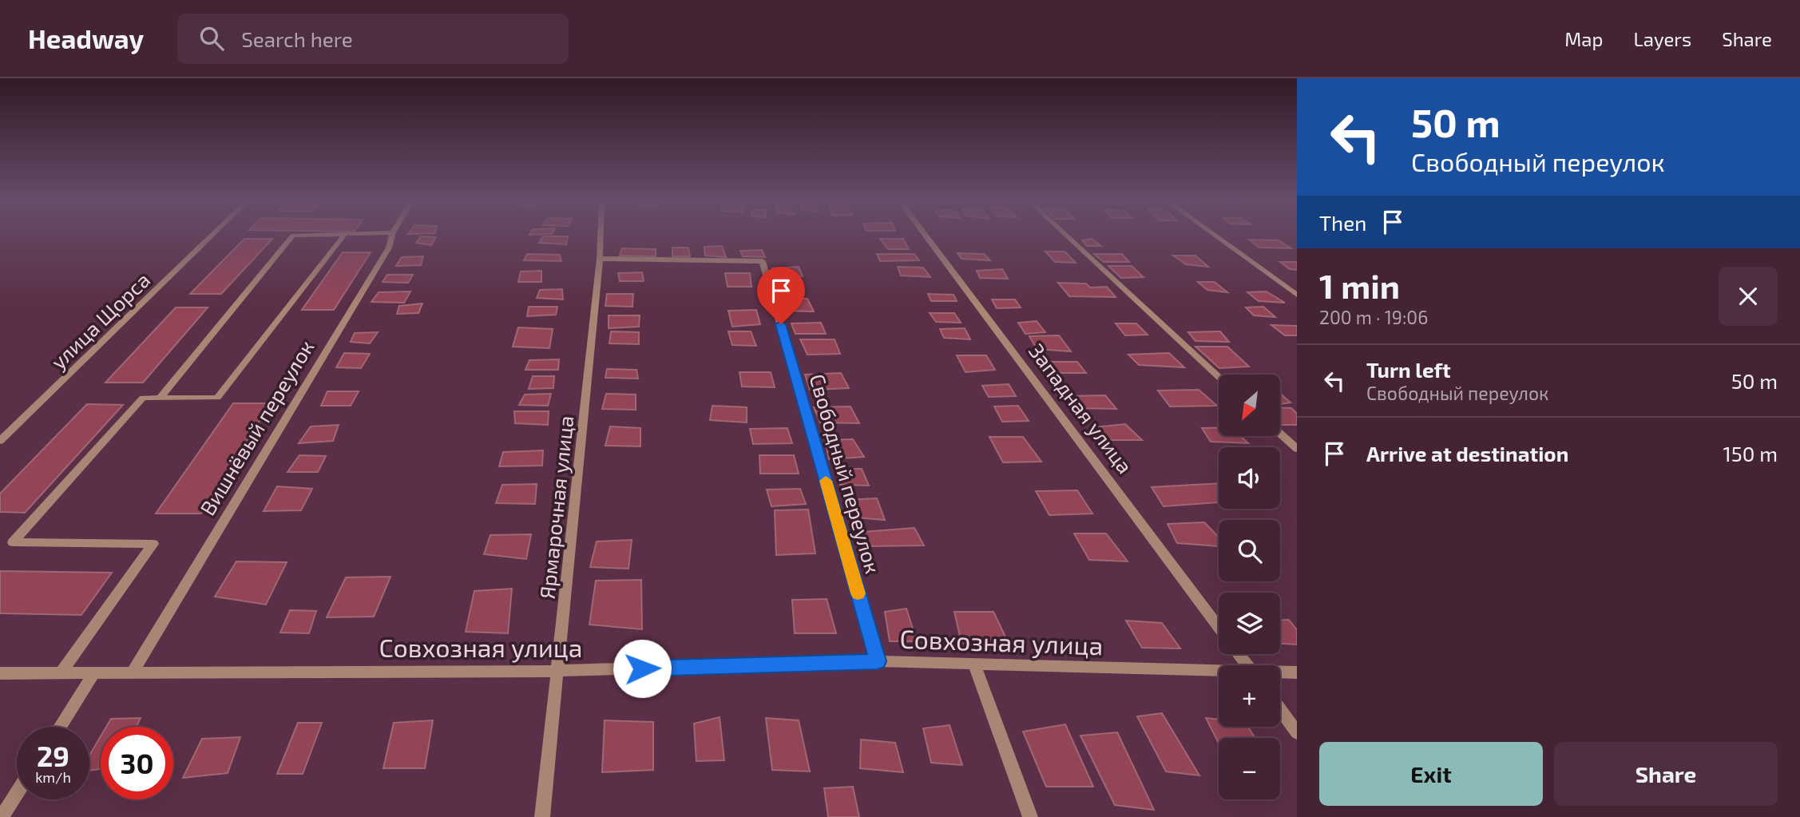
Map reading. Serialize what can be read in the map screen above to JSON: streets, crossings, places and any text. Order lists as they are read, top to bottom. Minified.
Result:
{"streets":{"street":["улица Щорса","Западная улица","Вишнёвый переулок","Свободный переулок","Ярмарочная улица","Совхозная улица"]},"crossings":[["Вишнёвый переулок","Совхозная улица"],["Свободный переулок","Ярмарочная улица"],["Свободный переулок","Совхозная улица"],["Ярмарочная улица","Совхозная улица"]],"north":"bottom left","page":{"header":"Headway","search":"Search here","nav":["Map","Layers","Share"],"turn":["50 m","Свободный переулок"],"then":"Then","heading":["1 min","200 m · 19:06"],"list":[{"name":"Turn left","note":"Свободный переулок","value":"50 m"},{"name":"Arrive at destination","value":"150 m"}],"map_buttons":["+","−"],"speed":"29 km/h","limit":"30","buttons":["Exit","Share"]}}
